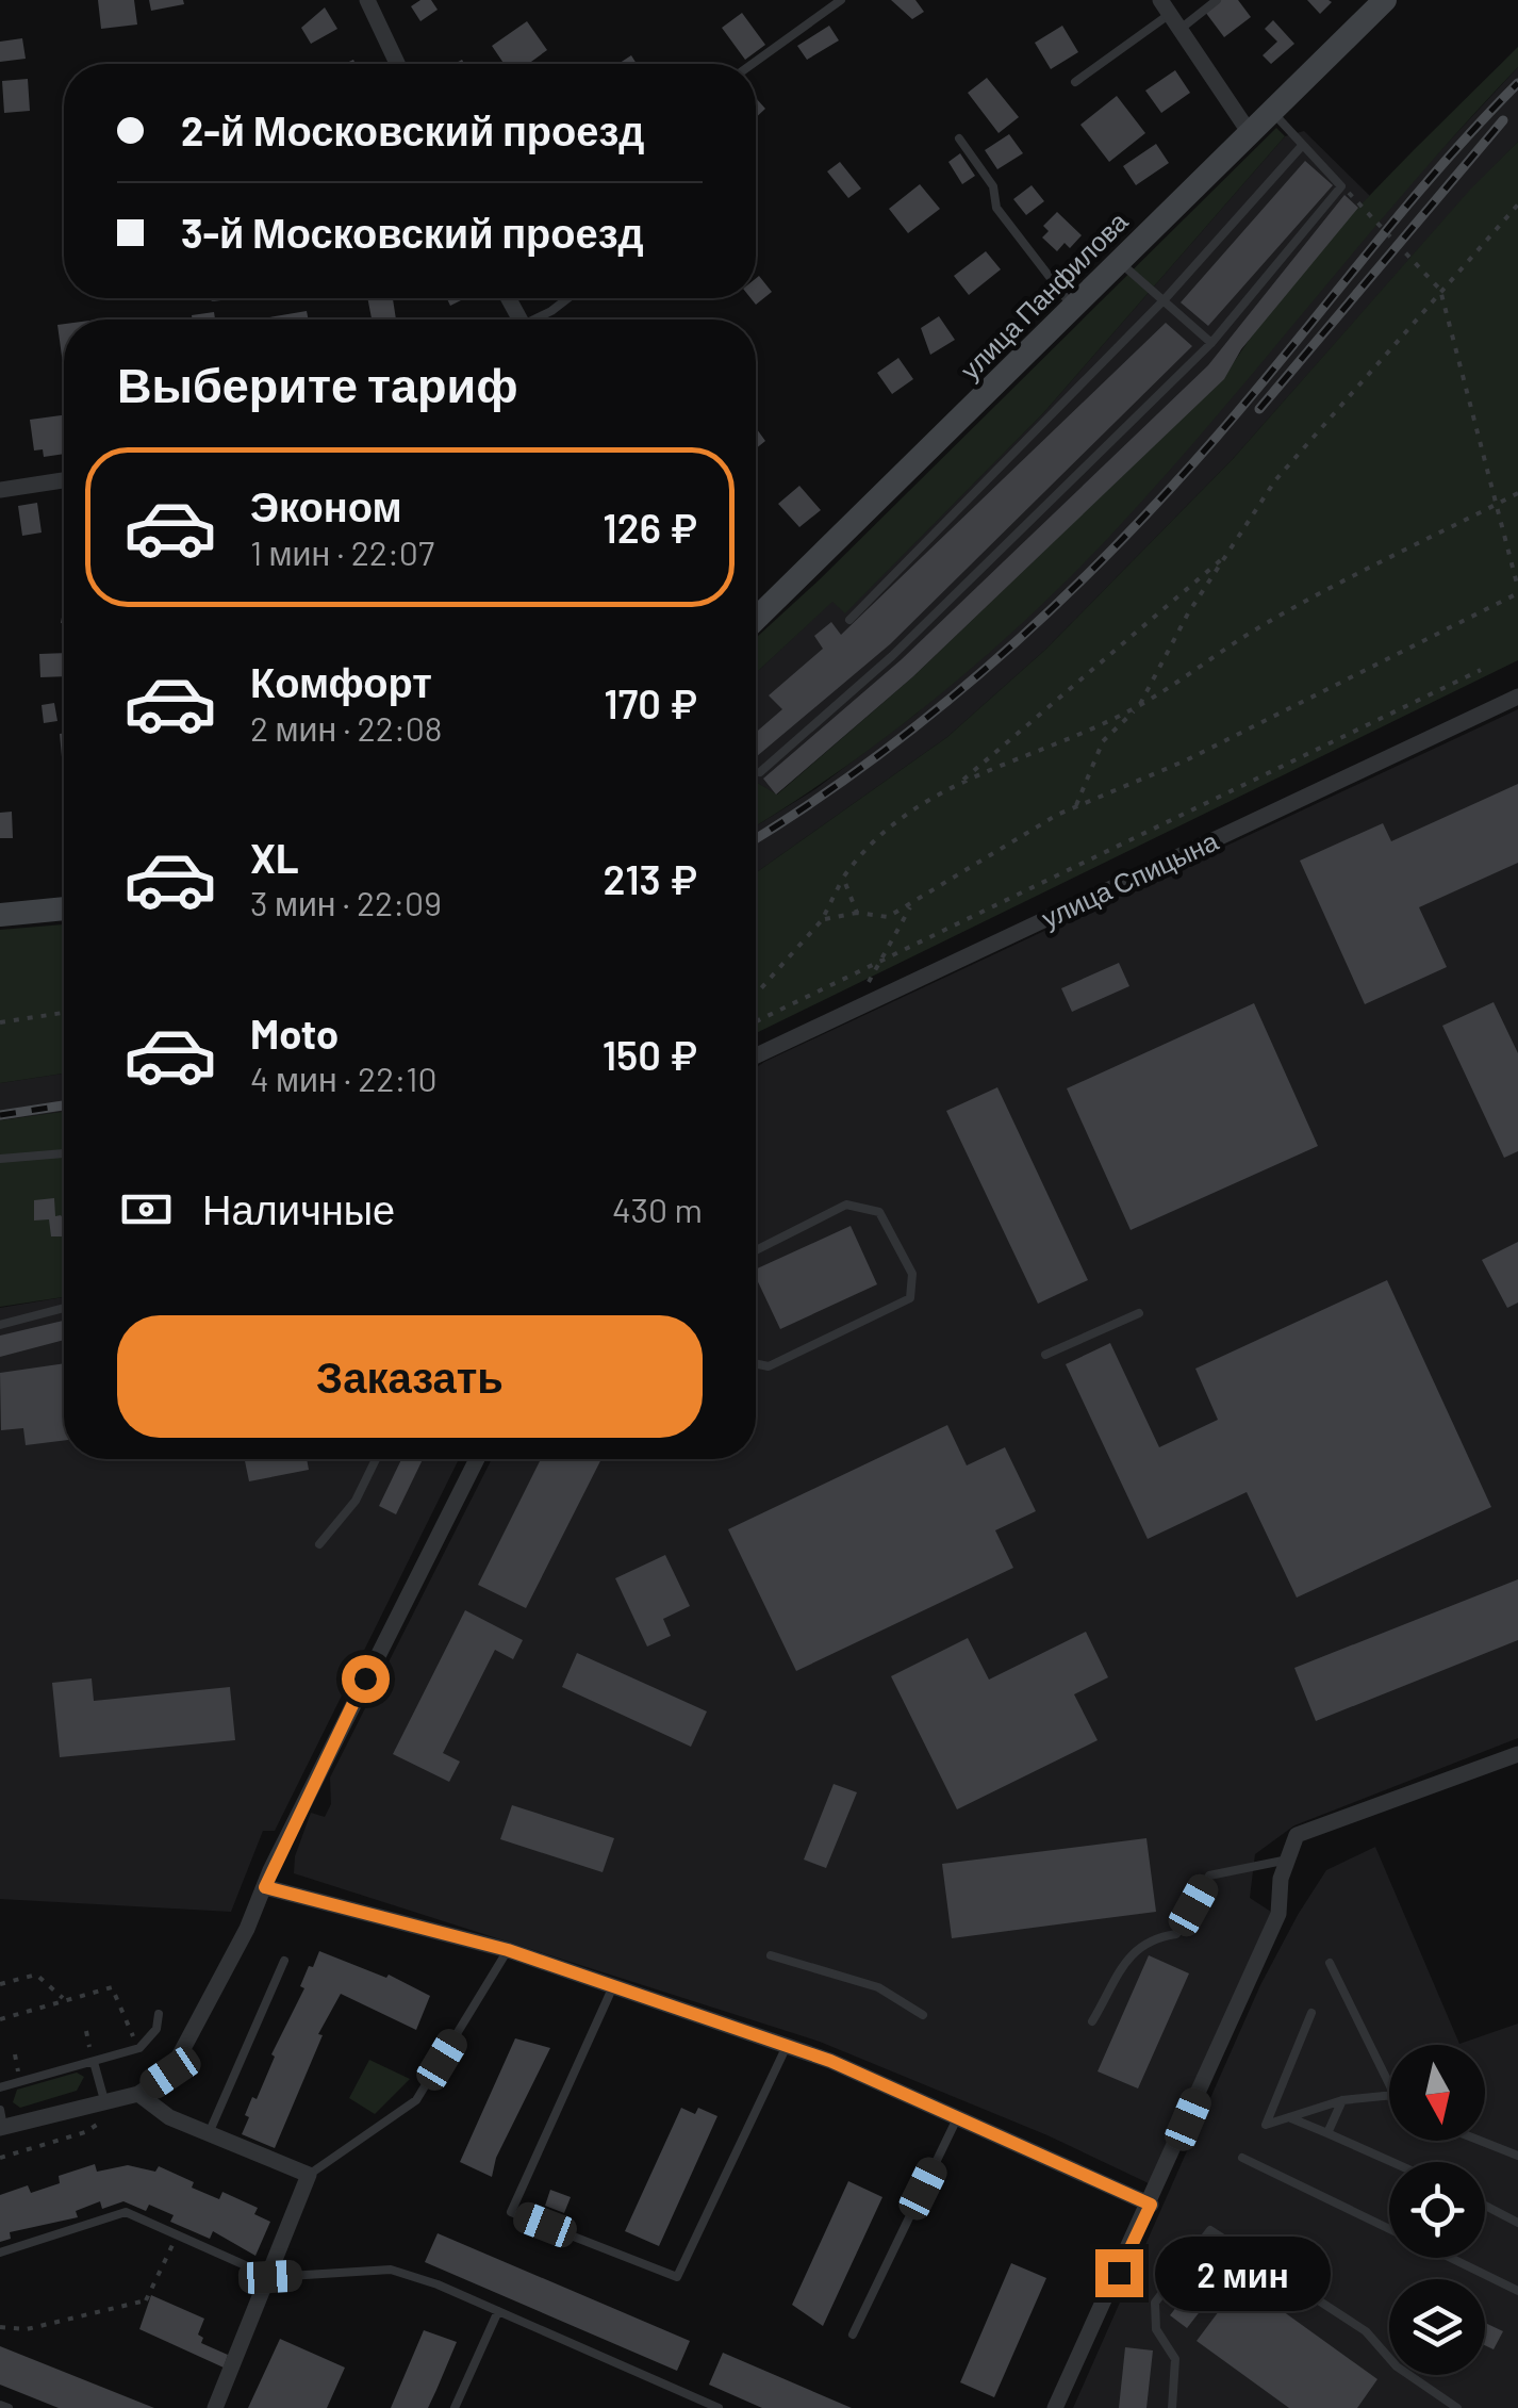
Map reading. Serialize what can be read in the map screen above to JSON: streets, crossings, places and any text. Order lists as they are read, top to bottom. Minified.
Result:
{"streets":{"main road":["улица Панфилова"],"street":["улица Спицына"]},"north":"bottom","page":{"banner":["2-й Московский проезд","3-й Московский проезд"],"heading":"Выберите тариф","list":[{"name":"Эконом","note":"1 мин · 22:07","value":"126 ₽"},{"name":"Комфорт","note":"2 мин · 22:08","value":"170 ₽"},{"name":"XL","note":"3 мин · 22:09","value":"213 ₽"},{"name":"Moto","note":"4 мин · 22:10","value":"150 ₽"}],"pay":["Наличные","430 m"],"buttons":"Заказать","bubble":"2 мин"}}
